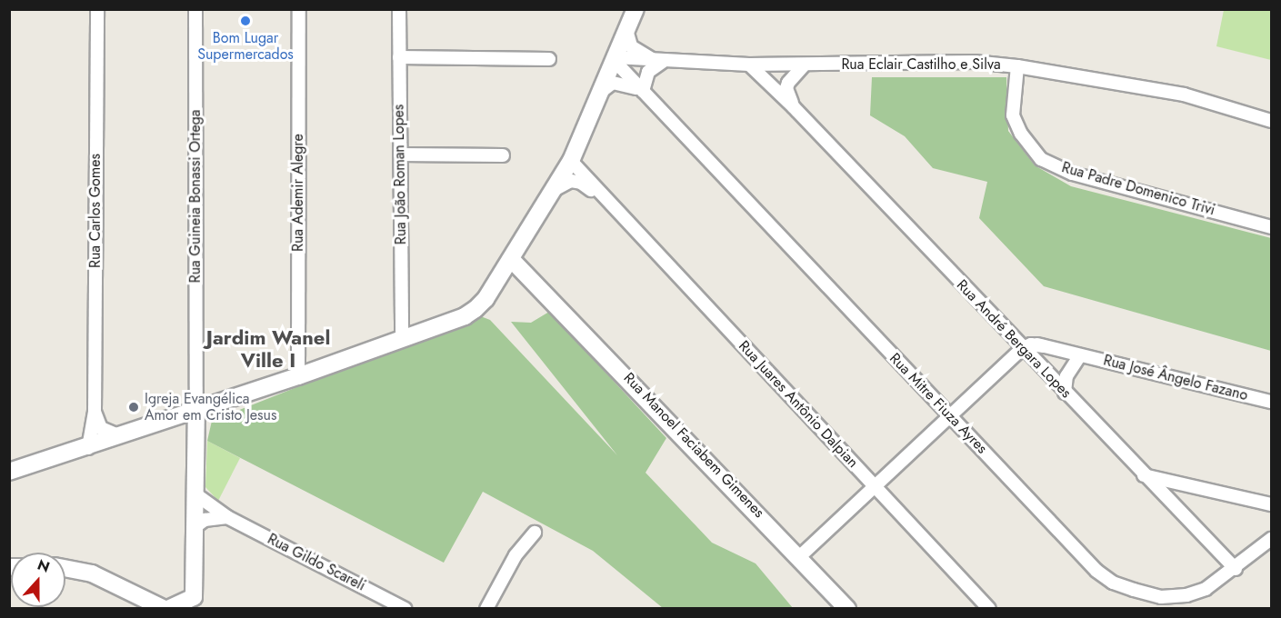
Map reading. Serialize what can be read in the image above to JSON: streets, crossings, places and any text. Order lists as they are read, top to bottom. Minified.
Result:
{"streets":{"street":["Rua Eclair Castilho e Silva","Rua João Roman Lopes","Rua Padre Domenico Trivi","Rua Ademir Alegre","Rua Guineia Bonassi Ortega","Rua Carlos Gomes","Rua André Bergara Lopes","Rua José Ângelo Fazano","Rua Mitre Fiuza Ayres","Rua Juares Antônio Dalpian","Rua Manoel Faciabem Gimenes","Rua Gildo Scareli"]},"crossings":[["Rua Eclair Castilho e Silva","Rua Padre Domenico Trivi"],["Rua Eclair Castilho e Silva","Rua André Bergara Lopes"],["Rua Eclair Castilho e Silva","Rua Mitre Fiuza Ayres"],["Rua Guineia Bonassi Ortega","Rua Gildo Scareli"],["Rua André Bergara Lopes","Rua José Ângelo Fazano"],["Rua André Bergara Lopes","Rua Mitre Fiuza Ayres"]],"districts":["Jardim Wanel Ville I"],"places":["Bom Lugar Supermercados","Igreja Evangélica Amor em Cristo Jesus"],"north":"top"}
